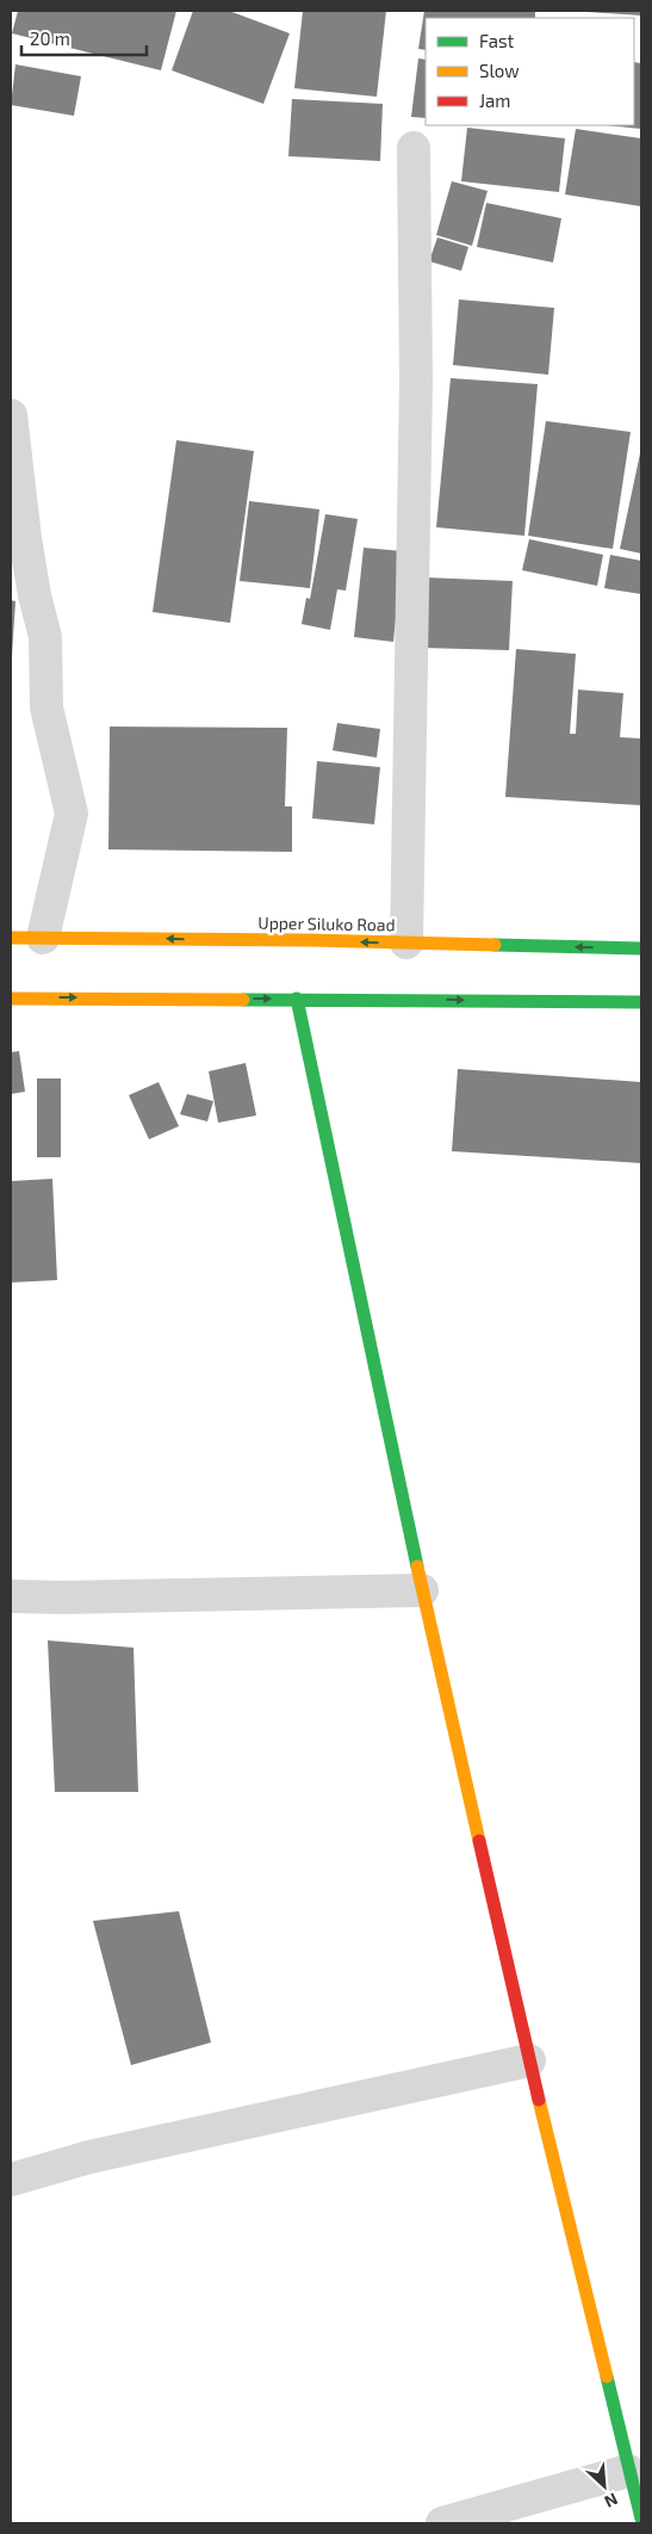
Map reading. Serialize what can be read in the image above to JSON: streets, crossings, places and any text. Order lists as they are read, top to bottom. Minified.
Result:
{"streets":{"street":["Upper Siluko Road"]},"legend":["Fast","Slow","Jam"],"scale_bar":"20 m","north":"bottom right"}
